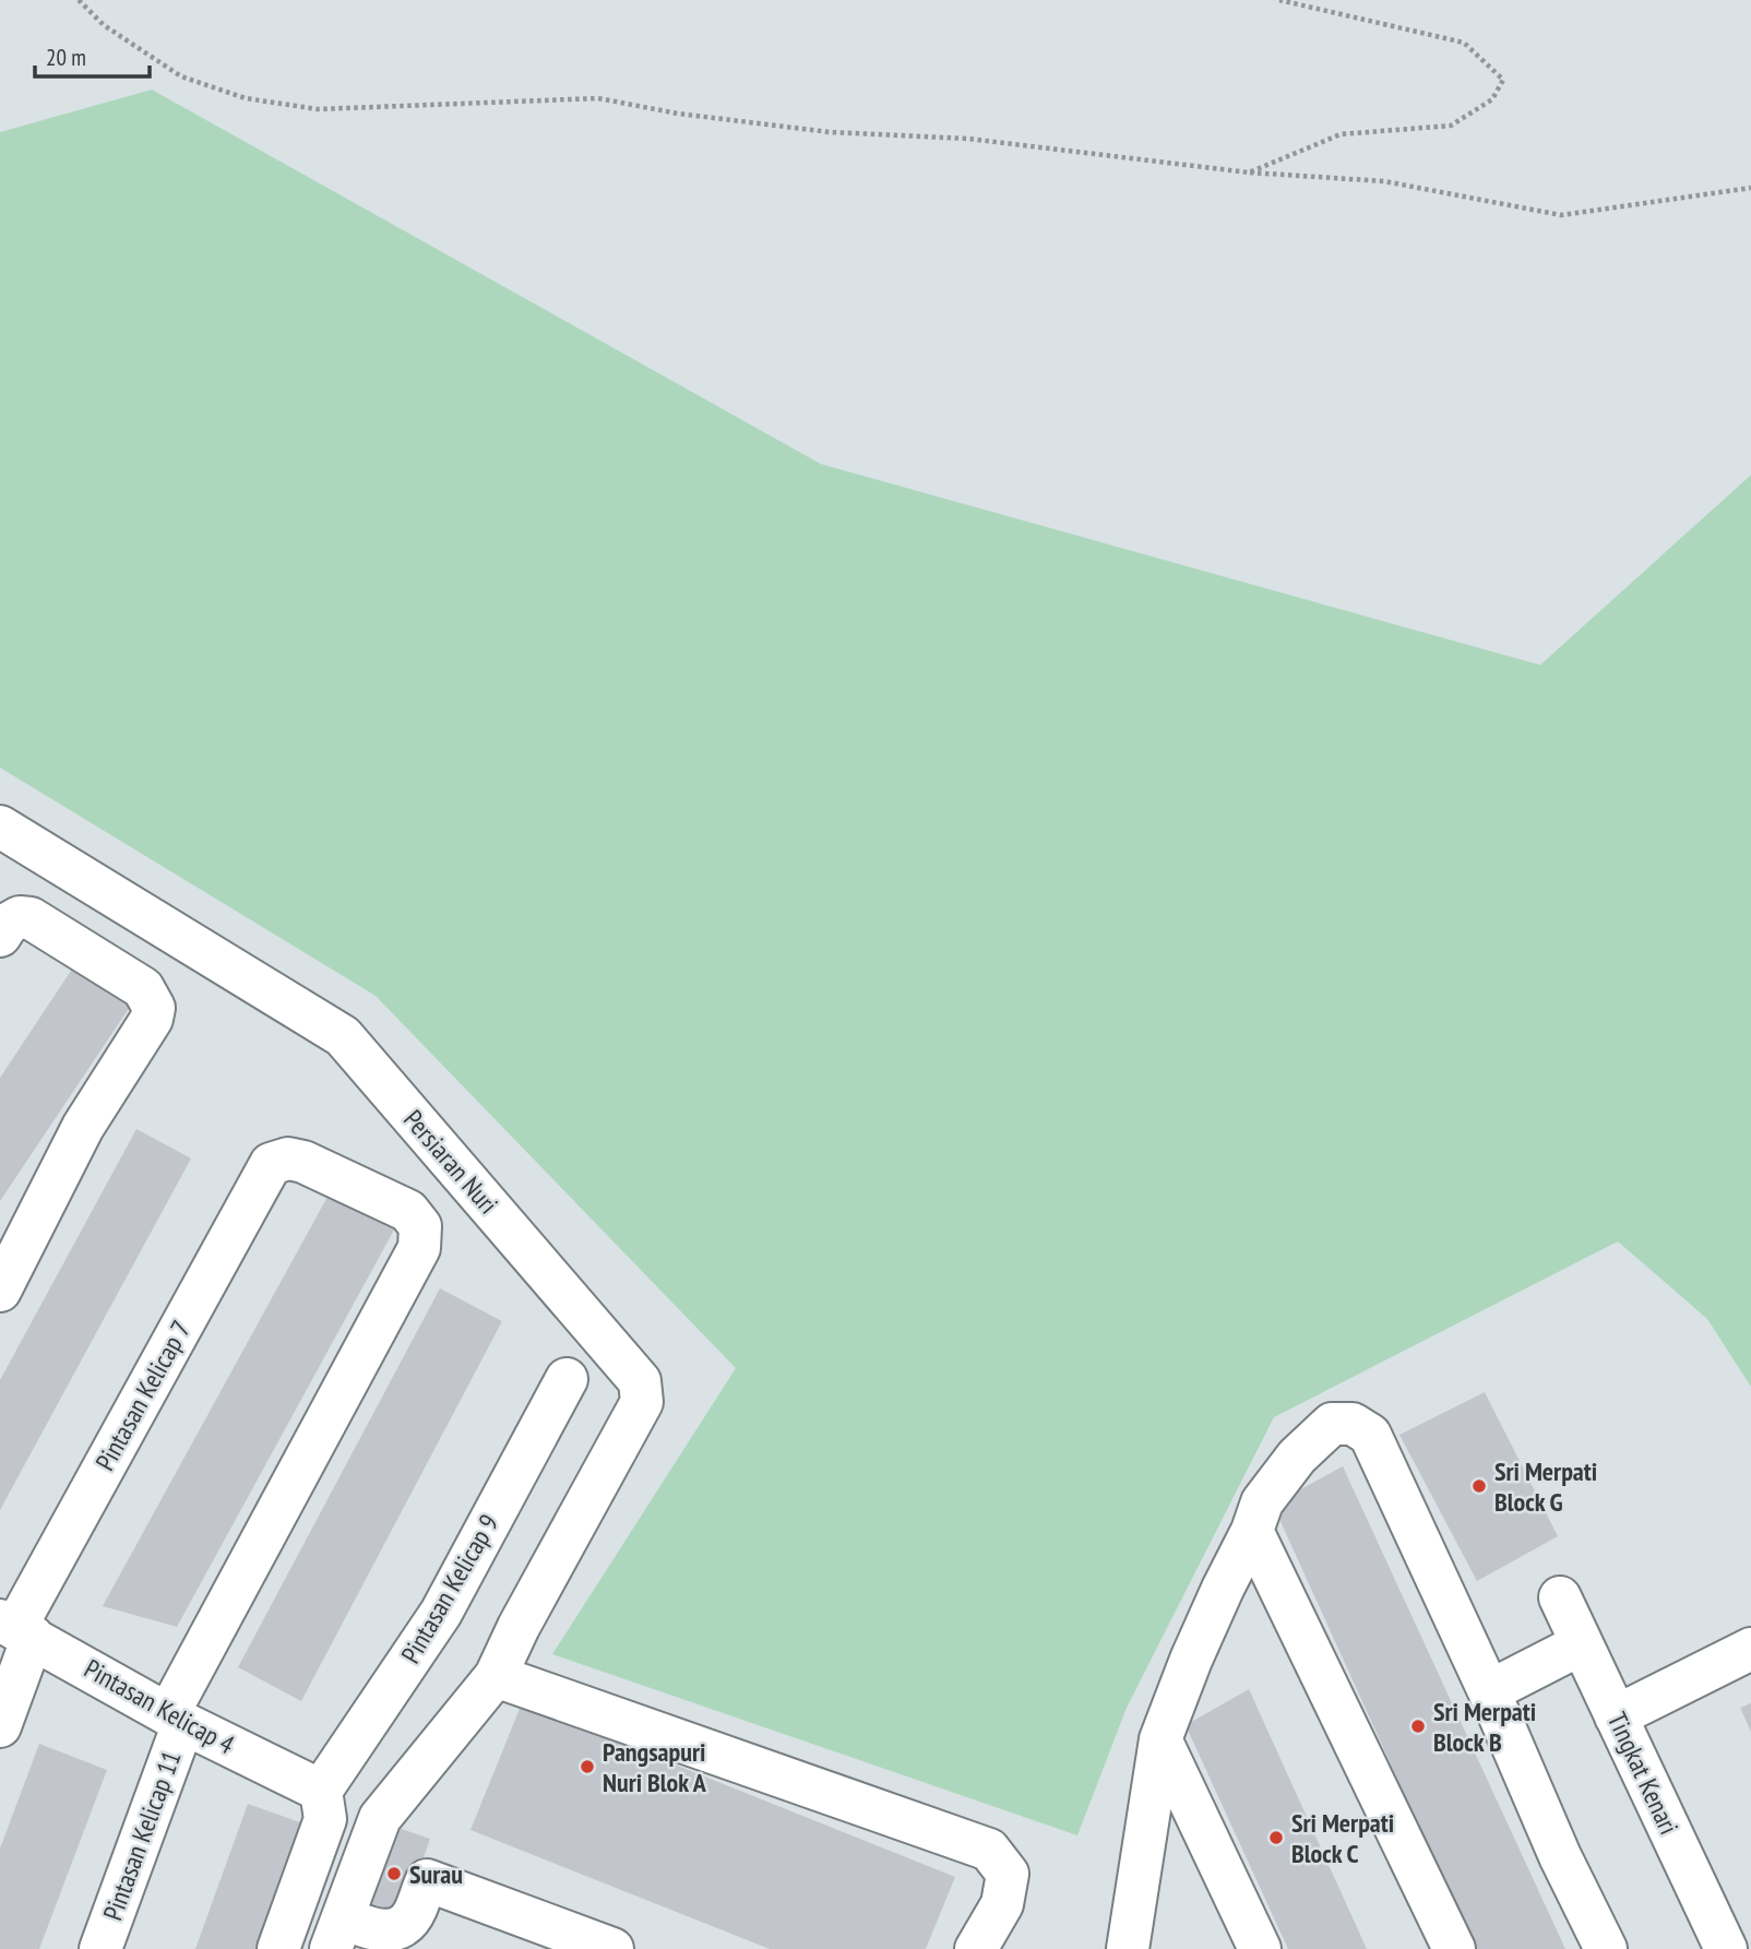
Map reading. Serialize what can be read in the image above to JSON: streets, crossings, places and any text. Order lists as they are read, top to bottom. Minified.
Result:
{"streets":{"street":["Persiaran Nuri","Pintasan Kelicap 7","Pintasan Kelicap 9","Pintasan Kelicap 4","Tingkat Kenari","Pintasan Kelicap 11"]},"crossings":[["Pintasan Kelicap 7","Pintasan Kelicap 4"],["Pintasan Kelicap 7","Pintasan Kelicap 11"],["Pintasan Kelicap 9","Pintasan Kelicap 4"],["Pintasan Kelicap 4","Pintasan Kelicap 11"]],"places":["Sri Merpati Block G","Sri Merpati Block B","Pangsapuri Nuri Blok A","Sri Merpati Block C","Surau"],"scale_bar":"20 m"}
